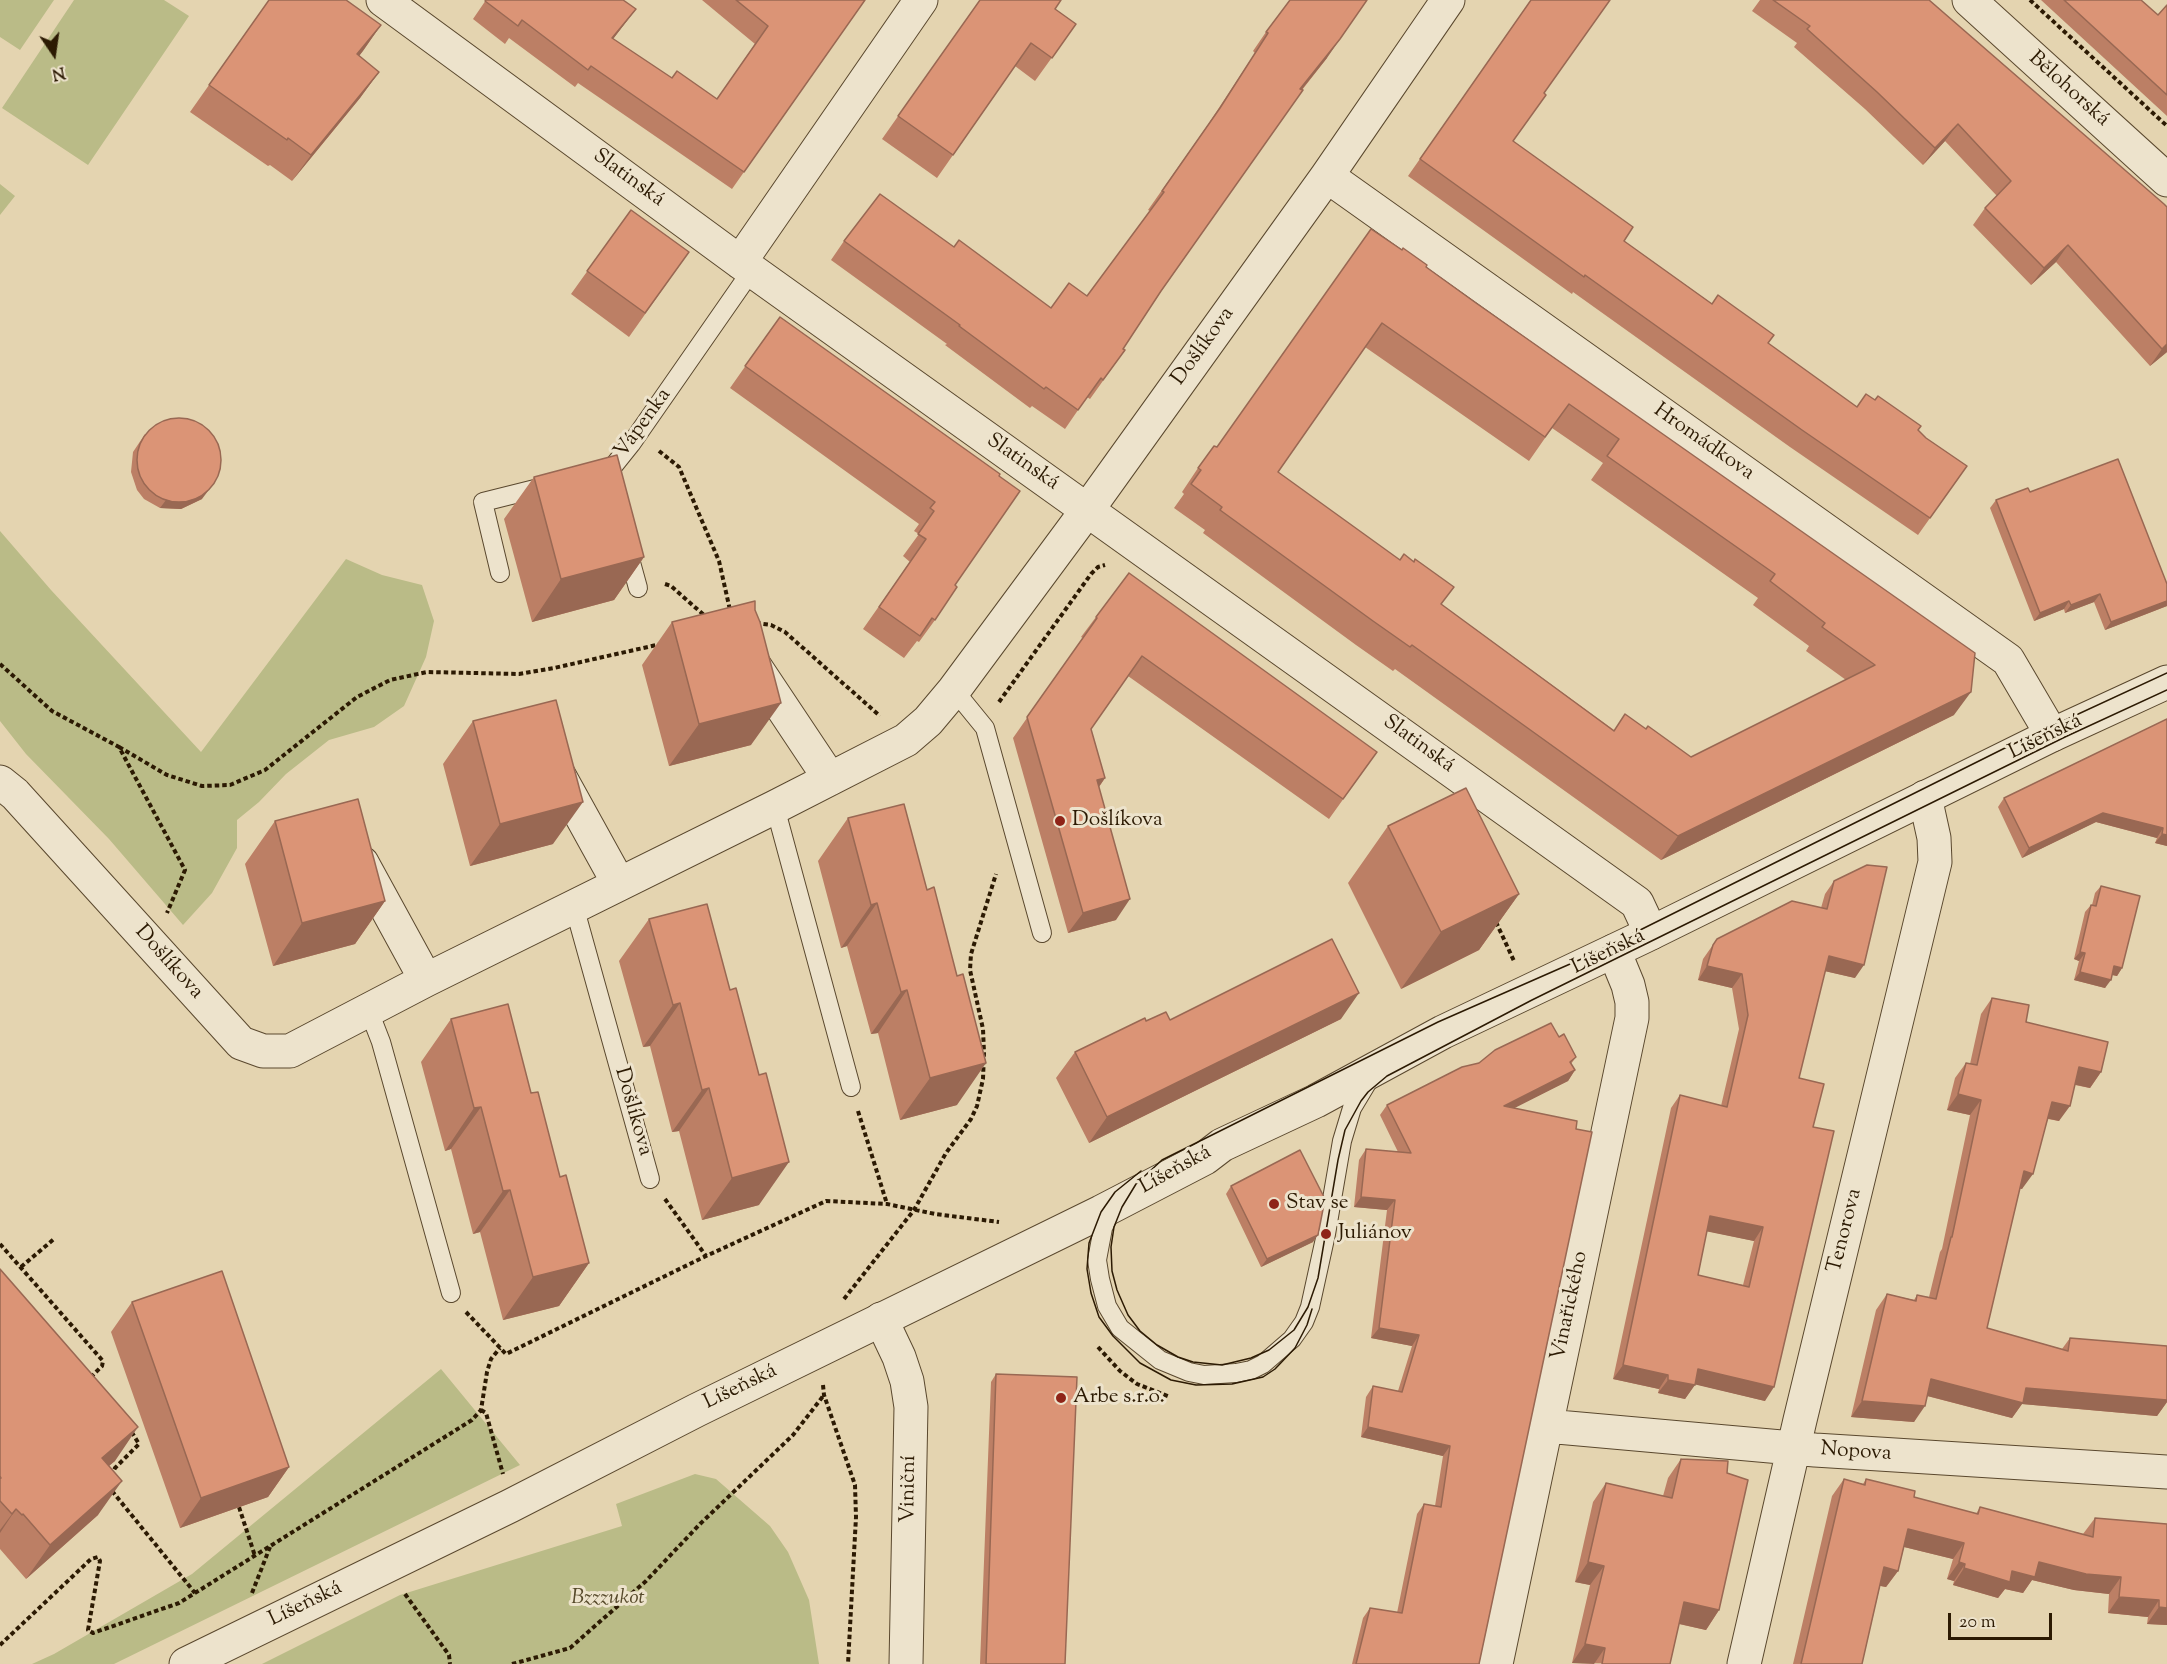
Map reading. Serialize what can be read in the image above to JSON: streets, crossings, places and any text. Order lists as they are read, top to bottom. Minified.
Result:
{"streets":{"street":["Bělohorská","Slatinská","Došlíkova","Vápenka","Hromádkova","Líšeňská","Tenorova","Vinařického","Nopova","Viniční"]},"crossings":[["Slatinská","Došlíkova"],["Slatinská","Vápenka"],["Slatinská","Líšeňská"],["Došlíkova","Hromádkova"],["Hromádkova","Líšeňská"],["Líšeňská","Tenorova"],["Líšeňská","Vinařického"],["Líšeňská","Viniční"],["Tenorova","Nopova"],["Vinařického","Nopova"]],"parks":["Bzzzukot"],"places":["Došlíkova","Stav se","Juliánov","Arbe s.r.o."],"scale_bar":"20 m","north":"bottom"}
